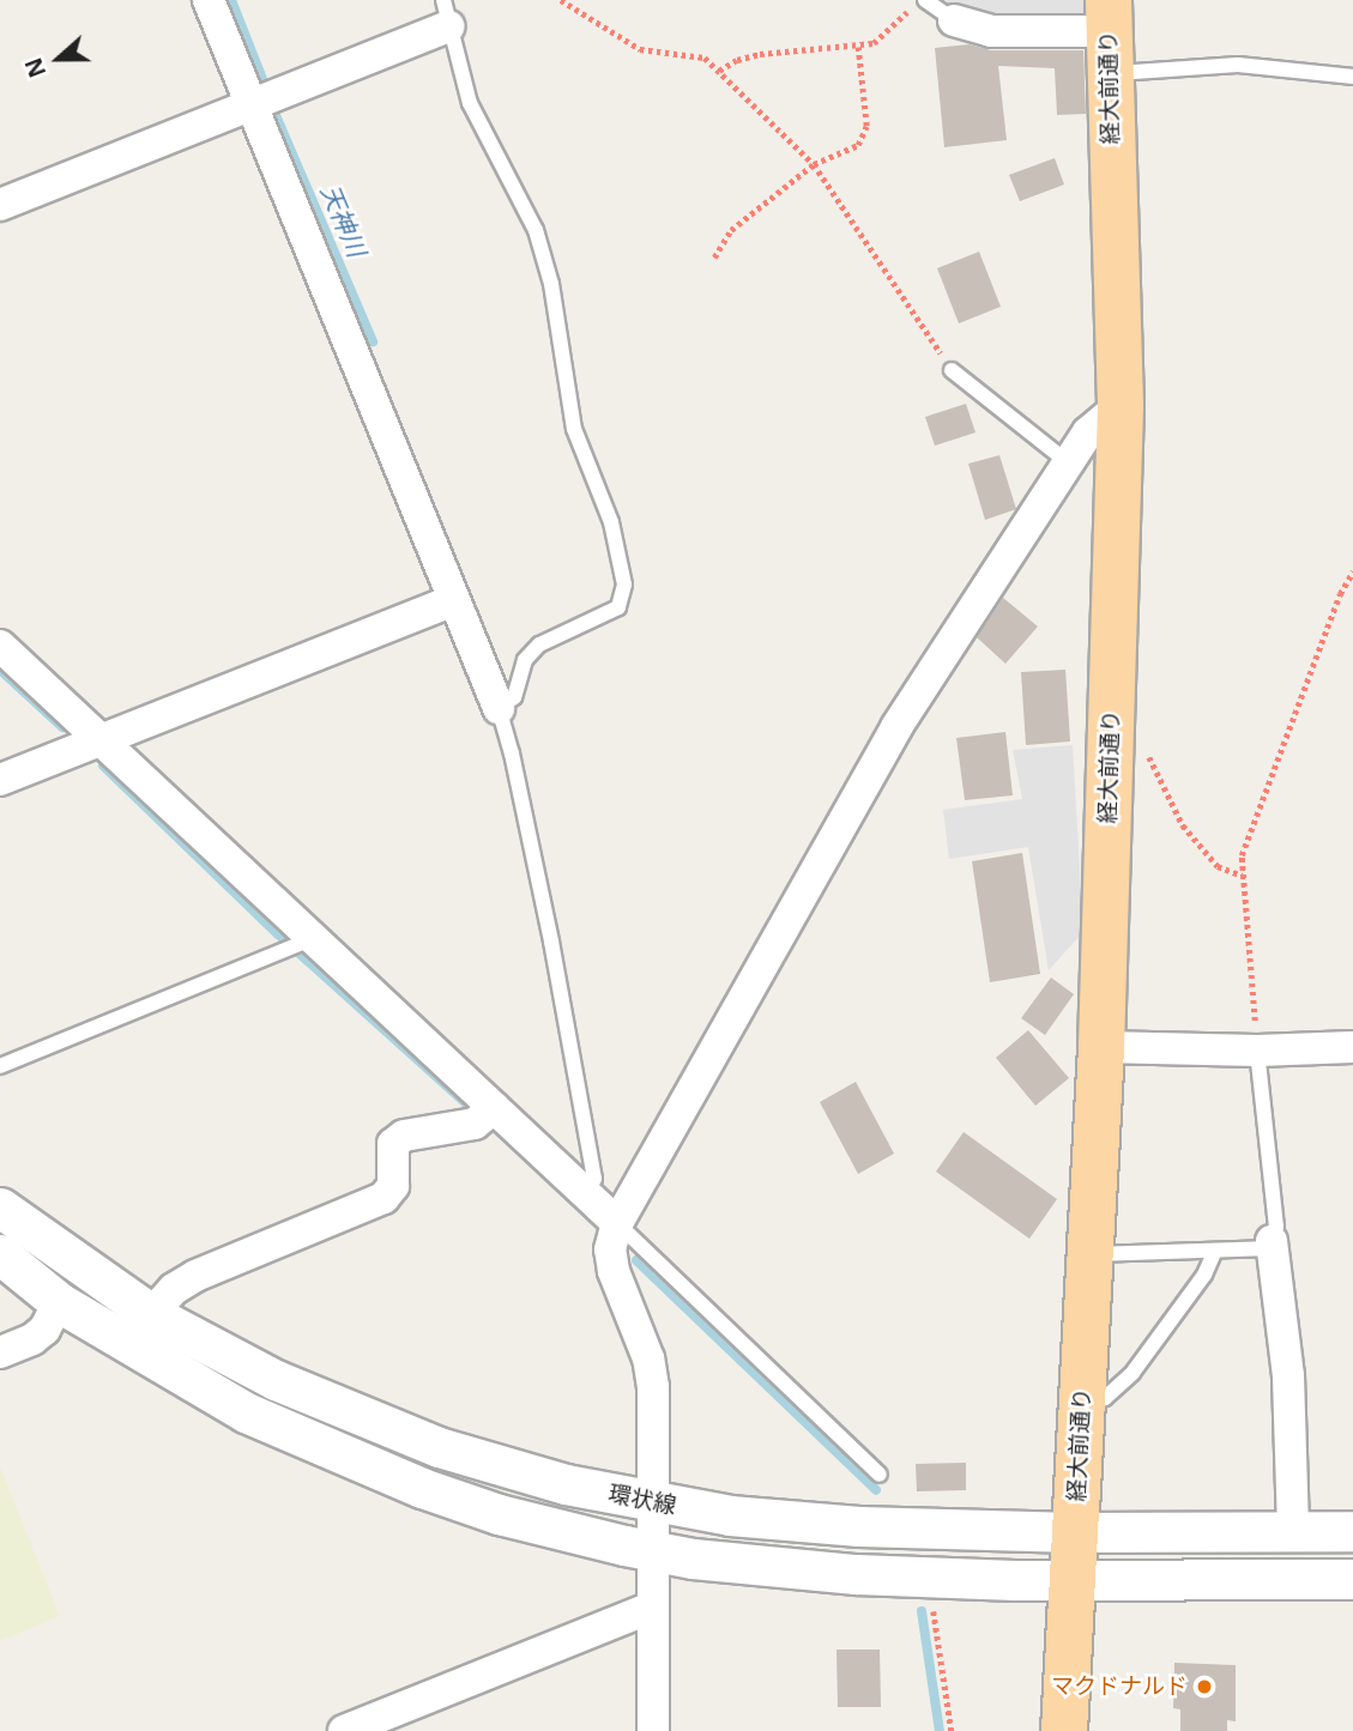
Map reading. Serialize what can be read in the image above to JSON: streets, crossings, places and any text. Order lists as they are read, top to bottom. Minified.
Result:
{"streets":{"main road":["経大前通り"],"street":["環状線"]},"crossings":[["経大前通り","環状線"]],"water":["天神川"],"places":["マクドナルド"],"north":"left"}
